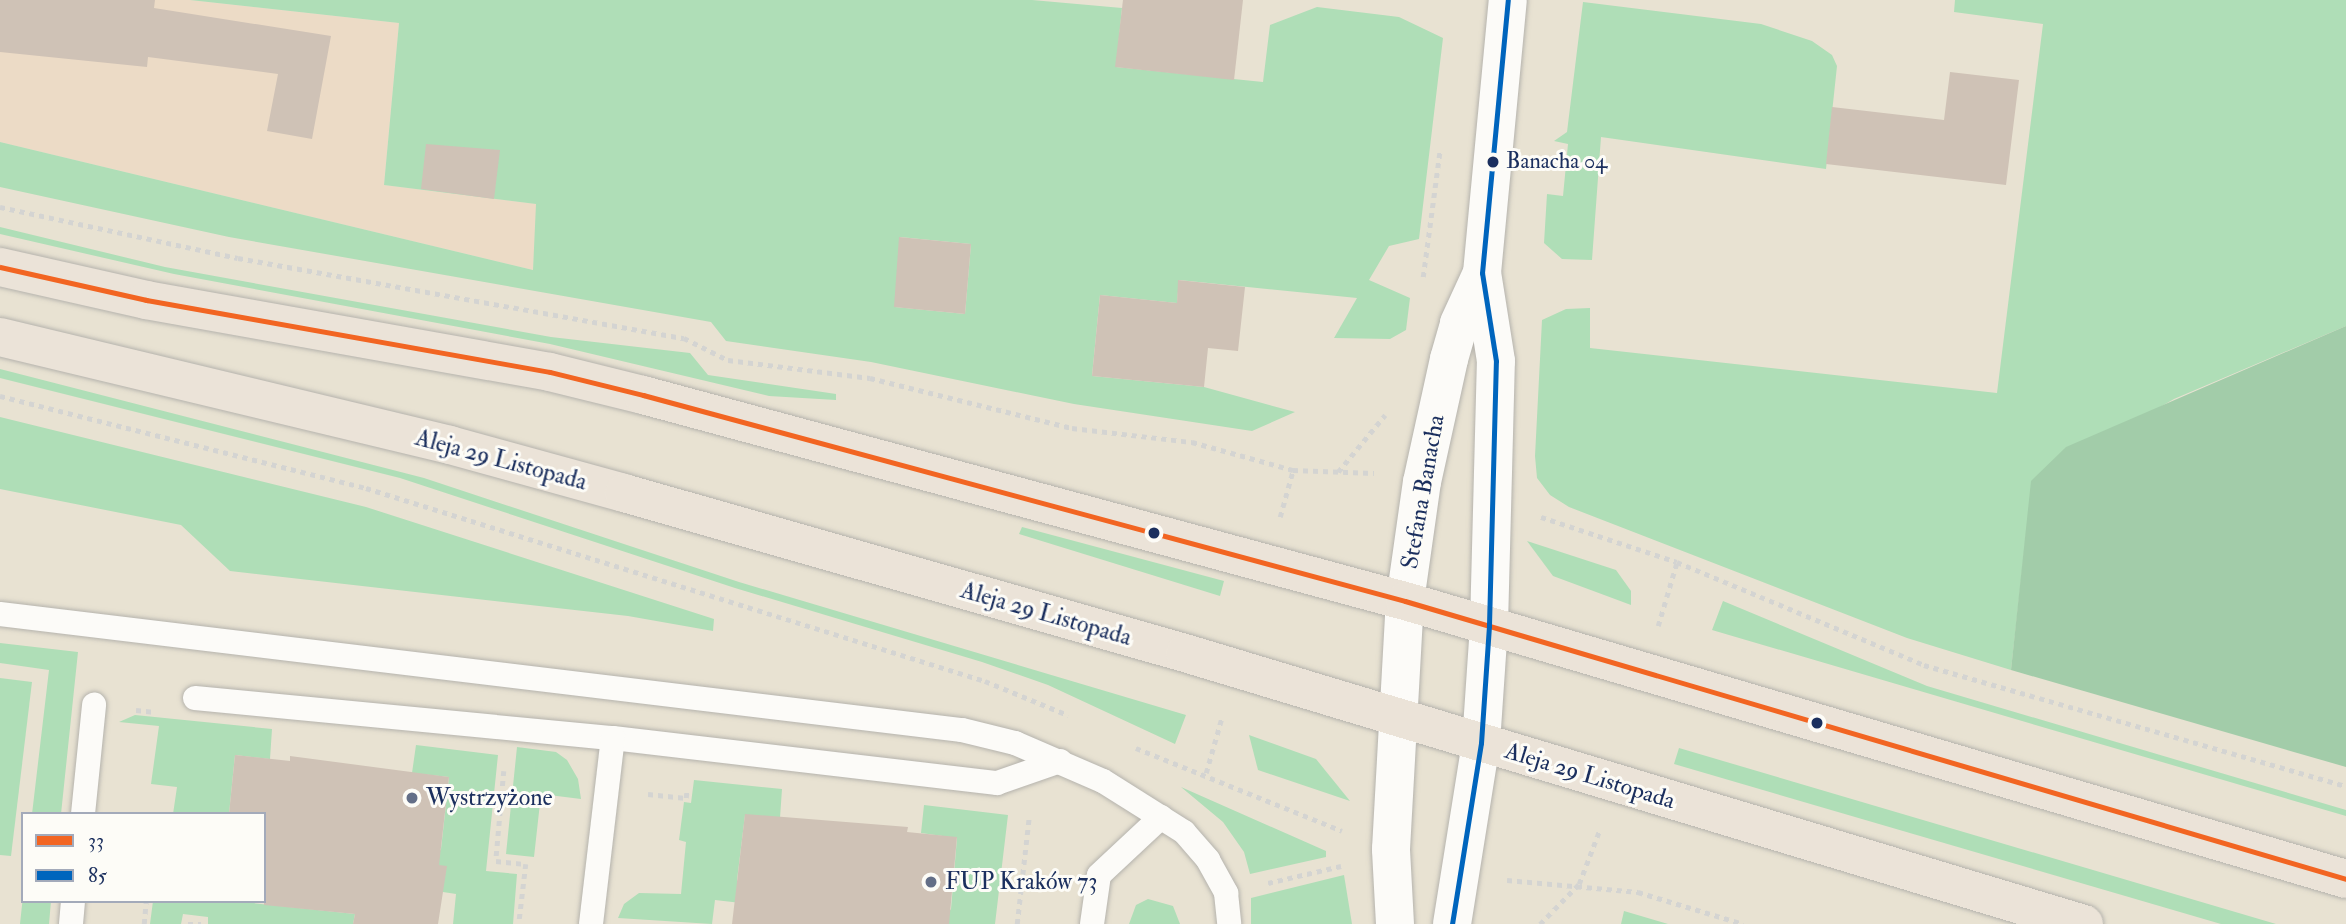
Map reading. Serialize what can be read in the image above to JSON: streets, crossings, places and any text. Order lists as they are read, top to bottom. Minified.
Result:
{"streets":{"main road":["Aleja 29 Listopada"],"street":["Stefana Banacha"]},"crossings":[["Aleja 29 Listopada","Stefana Banacha"]],"places":["Banacha 04","Wystrzyżone","FUP Kraków 73"],"lines":["transit line 85","transit line 33"],"legend":["33","85"]}
